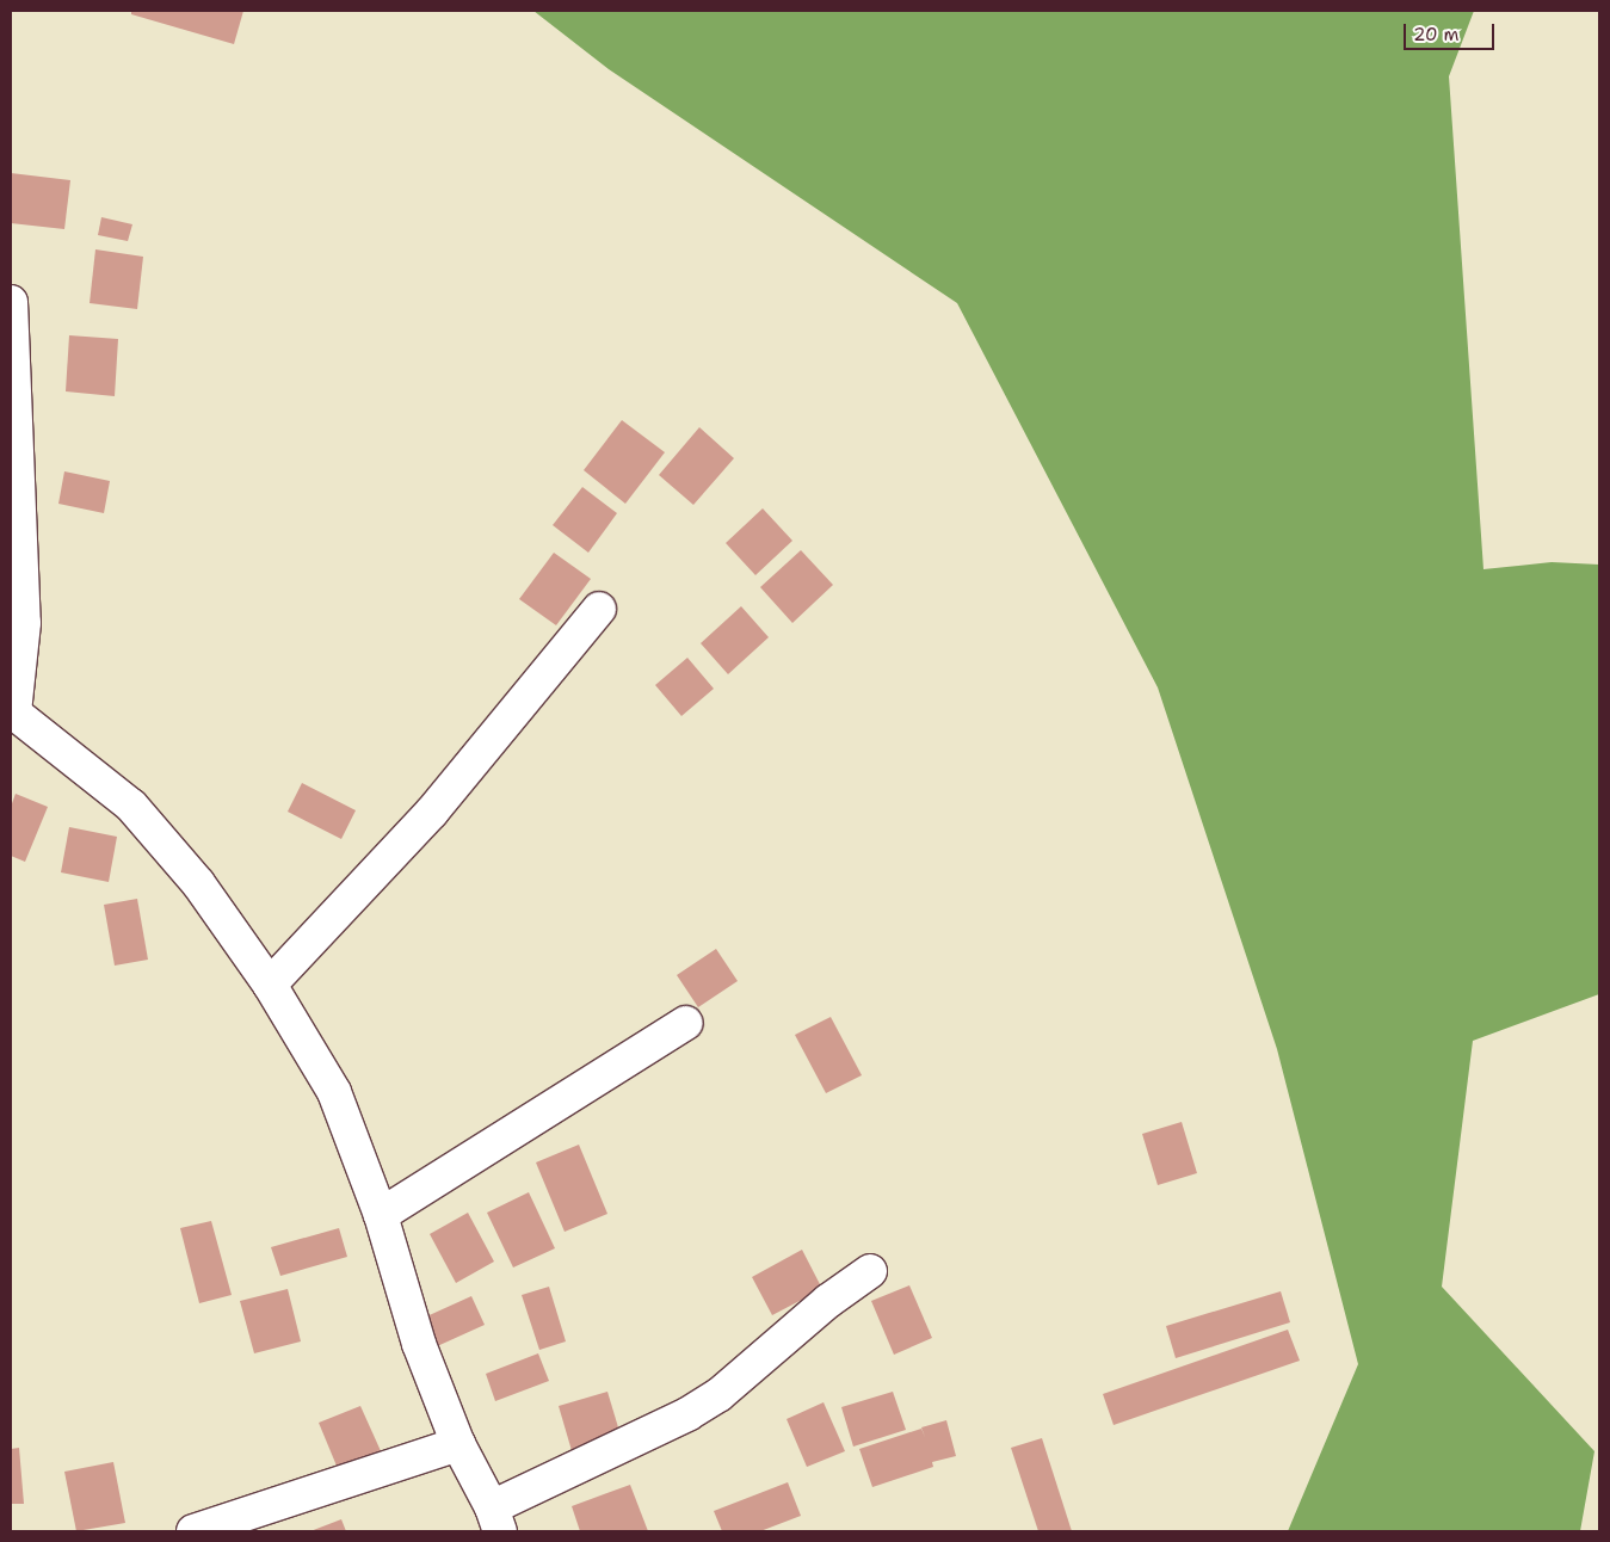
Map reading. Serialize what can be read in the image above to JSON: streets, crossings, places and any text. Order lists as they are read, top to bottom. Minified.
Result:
{"scale_bar":"20 m"}
